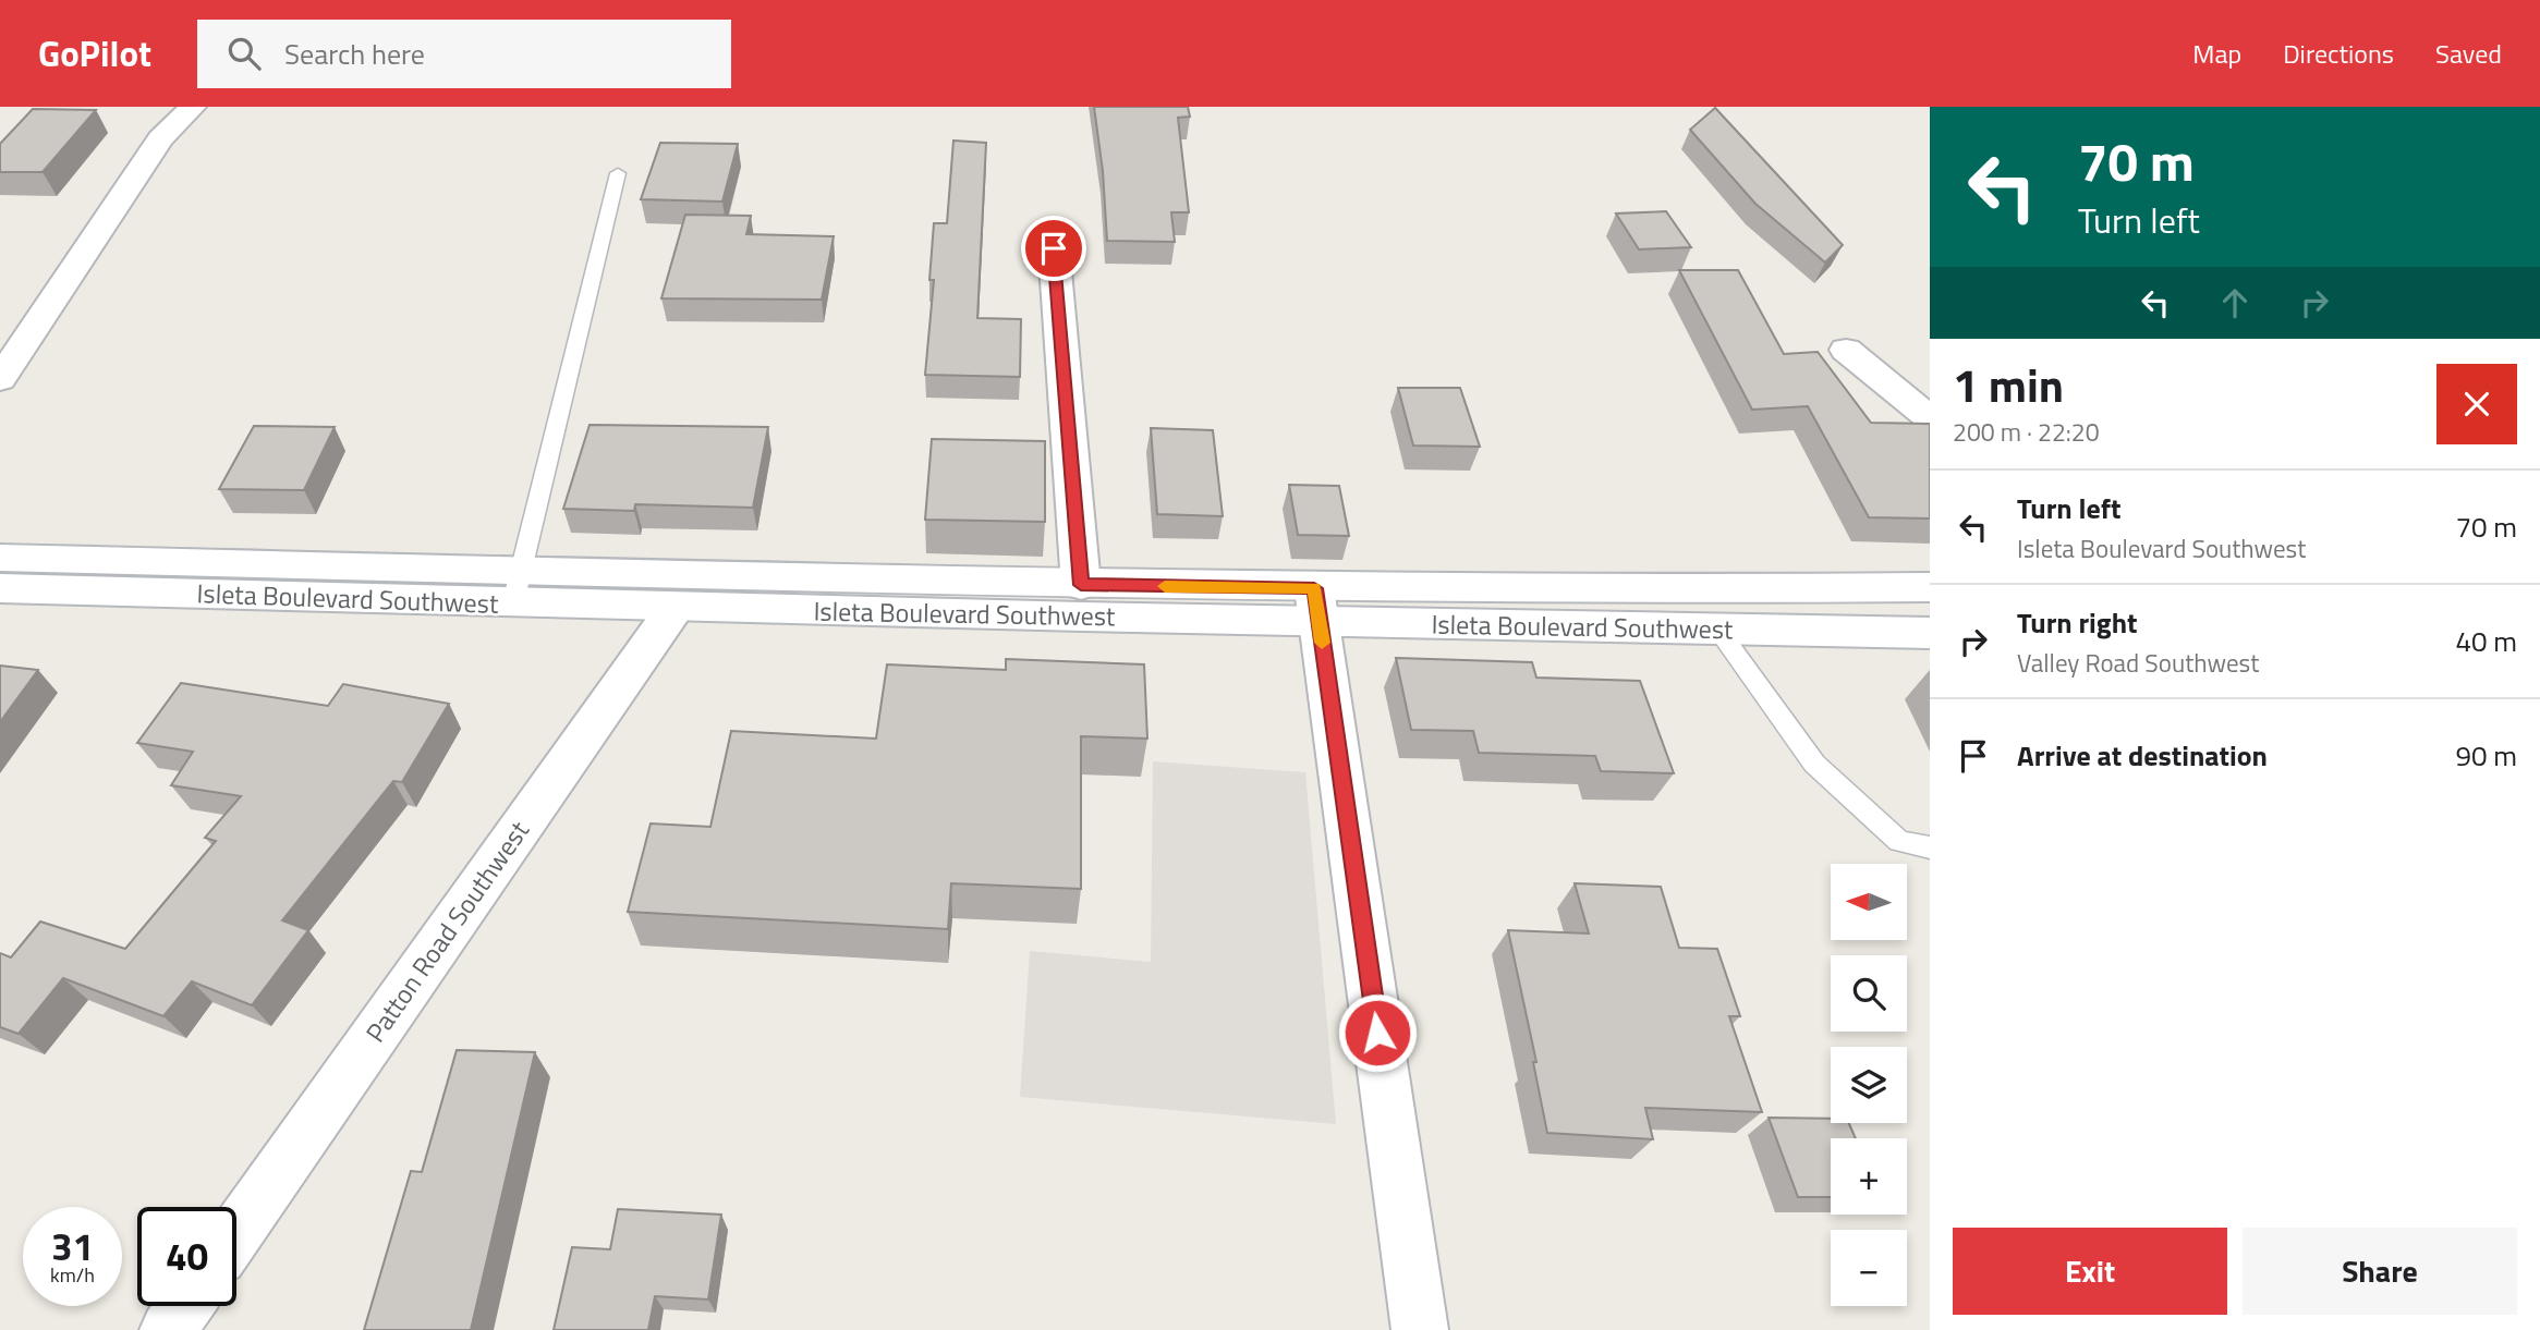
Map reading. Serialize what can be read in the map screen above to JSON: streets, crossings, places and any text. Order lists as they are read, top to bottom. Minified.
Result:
{"streets":{"main road":["Isleta Boulevard Southwest","Patton Road Southwest"]},"crossings":[["Isleta Boulevard Southwest","Patton Road Southwest"]],"north":"left","page":{"header":"GoPilot","search":"Search here","nav":["Map","Directions","Saved"],"turn":["70 m","Turn left"],"heading":["1 min","200 m · 22:20"],"list":[{"name":"Turn left","note":"Isleta Boulevard Southwest","value":"70 m"},{"name":"Turn right","note":"Valley Road Southwest","value":"40 m"},{"name":"Arrive at destination","value":"90 m"}],"map_buttons":["+","−"],"speed":"31 km/h","limit":"40","buttons":["Exit","Share"]}}
